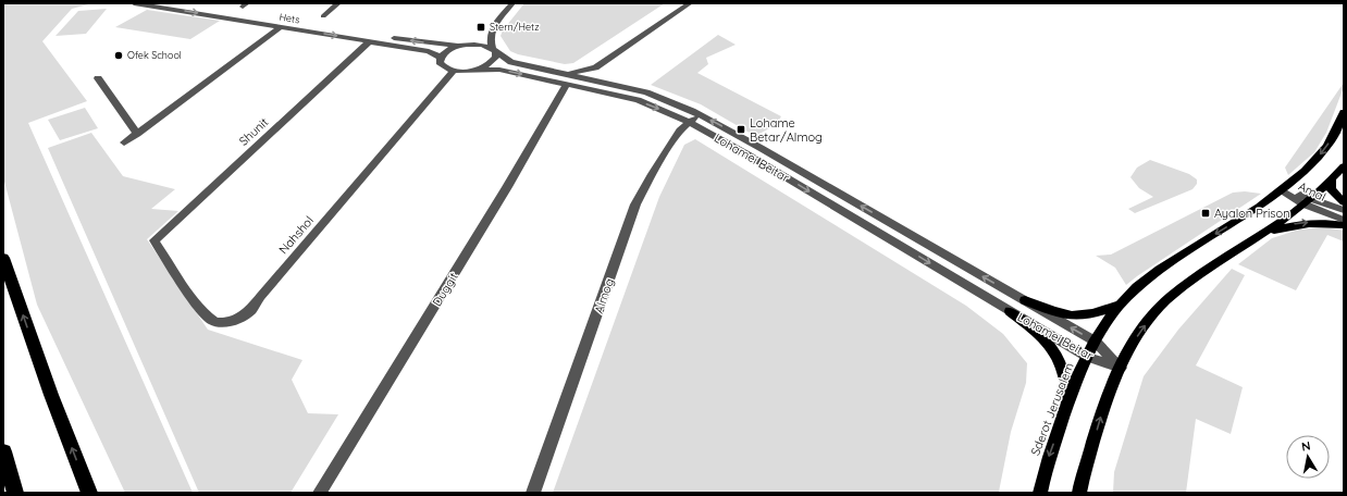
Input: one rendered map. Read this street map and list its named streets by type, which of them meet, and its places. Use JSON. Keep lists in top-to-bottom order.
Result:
{
  "streets": {
    "main road": ["Sderot Jerusalem"],
    "street": [
      "Hets",
      "Shunit",
      "Lohamei Beitar",
      "Amal",
      "Nahshol",
      "Duggit",
      "Almog"
    ]
  },
  "crossings": [
    ["Hets", "Shunit"],
    ["Hets", "Lohamei Beitar"],
    ["Shunit", "Nahshol"],
    ["Lohamei Beitar", "Nahshol"],
    ["Lohamei Beitar", "Duggit"],
    ["Lohamei Beitar", "Almog"],
    ["Lohamei Beitar", "Sderot Jerusalem"],
    ["Amal", "Sderot Jerusalem"]
  ],
  "places": {
    "transit": ["Stern/Hetz", "Lohame Betar/Almog", "Ayalon Prison"],
    "other": ["Ofek School"]
  },
  "north": "top"
}
